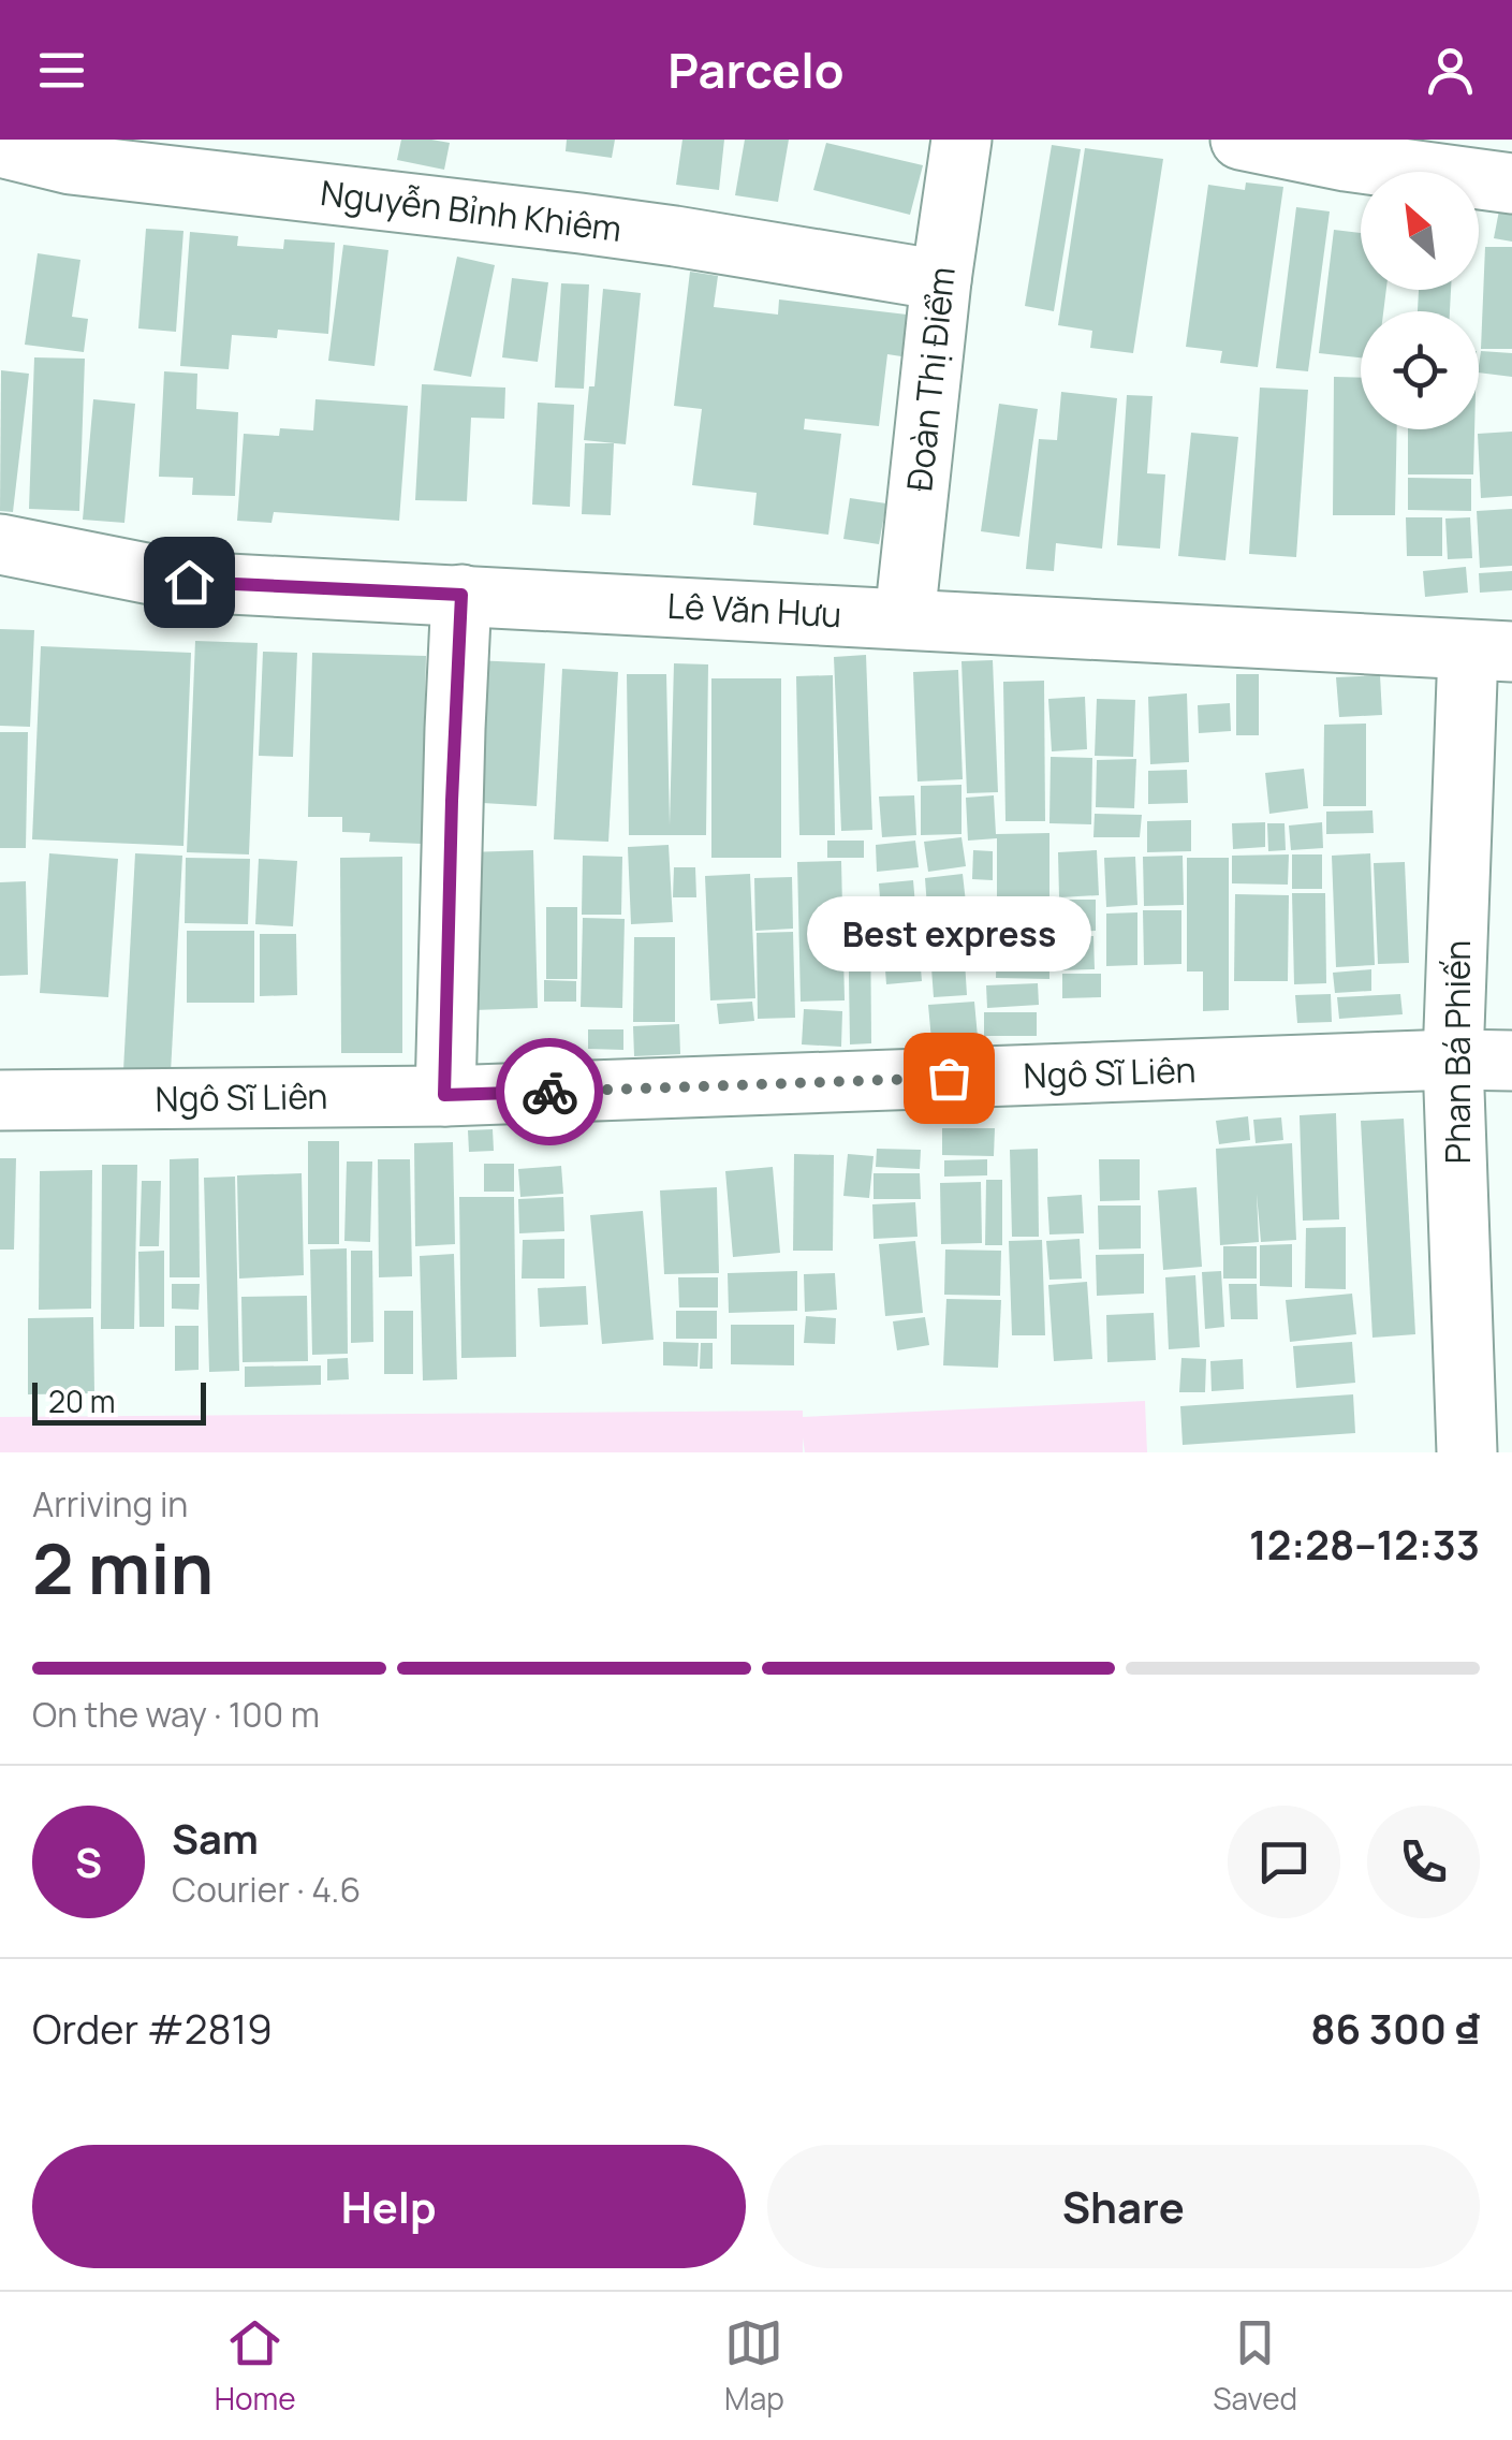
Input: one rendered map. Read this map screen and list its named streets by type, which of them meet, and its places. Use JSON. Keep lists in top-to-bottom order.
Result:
{
  "streets": {
    "street": [
      "Nguyễn Bỉnh Khiêm",
      "Đoàn Thị Điểm",
      "Lê Văn Hưu",
      "Phan Bá Phiến",
      "Ngô Sĩ Liên"
    ]
  },
  "crossings": [
    ["Nguyễn Bỉnh Khiêm", "Đoàn Thị Điểm"],
    ["Đoàn Thị Điểm", "Lê Văn Hưu"],
    ["Lê Văn Hưu", "Phan Bá Phiến"],
    ["Phan Bá Phiến", "Ngô Sĩ Liên"]
  ],
  "places": ["Best express"],
  "scale_bar": "20 m",
  "north": "top left",
  "page": {
    "header": "Parcelo",
    "bubble": "Best express",
    "scale": "20 m",
    "heading": ["2 min", "Arriving in", "12:28–12:33"],
    "panel": [
      "Sam",
      "Courier · 4.6",
      "Order #2819",
      "86 300 ₫"
    ],
    "bar": "On the way · 100 m",
    "round": "S",
    "buttons": ["Help", "Share"],
    "tabs": ["Home", "Map", "Saved"]
  }
}
